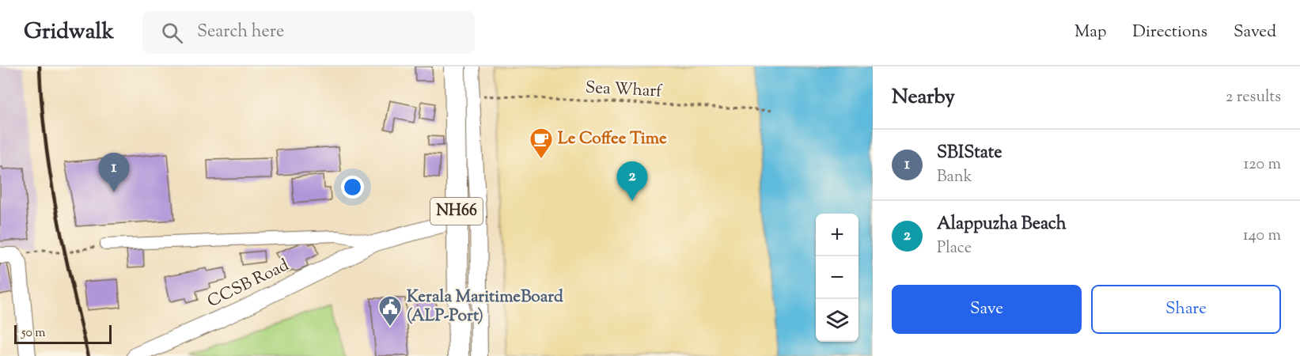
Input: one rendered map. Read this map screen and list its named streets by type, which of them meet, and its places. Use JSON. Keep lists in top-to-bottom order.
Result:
{
  "streets": {
    "highway": ["NH66"],
    "main road": ["CCSB Road"],
    "path": ["Sea Wharf"]
  },
  "places": {
    "cafe": ["Le Coffee Time"],
    "public building": ["Kerala MaritimeBoard (ALP-Port)"]
  },
  "scale_bar": "50 m",
  "page": {
    "header": "Gridwalk",
    "search": "Search here",
    "nav": ["Map", "Directions", "Saved"],
    "heading": ["Nearby", "2 results"],
    "list": [
      {
        "mark": "1",
        "name": "SBIState",
        "note": "Bank",
        "value": "120 m"
      },
      {
        "mark": "2",
        "name": "Alappuzha Beach",
        "note": "Place",
        "value": "140 m"
      }
    ],
    "pins": ["1", "2"],
    "map_buttons": ["+", "−"],
    "buttons": ["Save", "Share"],
    "scale": "50 m"
  }
}
